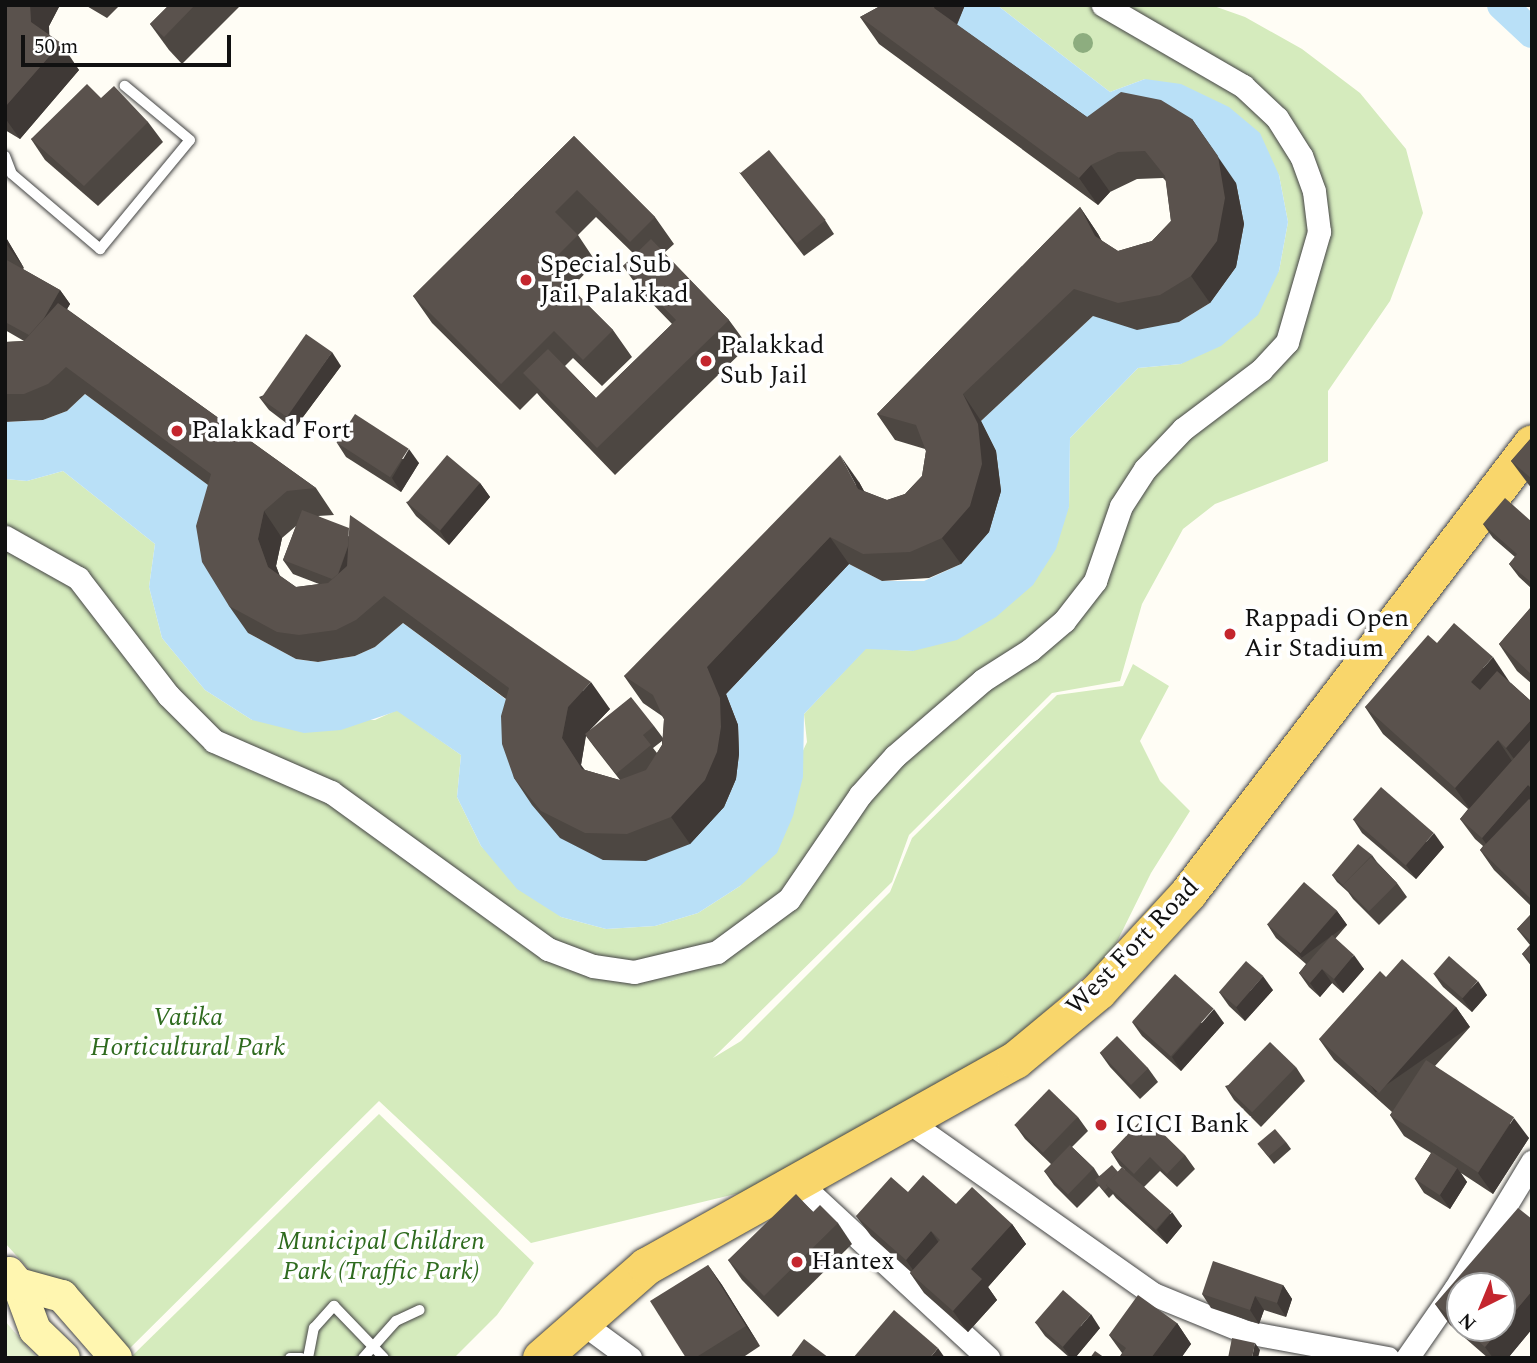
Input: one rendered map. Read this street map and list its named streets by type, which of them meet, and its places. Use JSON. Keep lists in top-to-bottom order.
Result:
{
  "streets": {
    "main road": ["West Fort Road"]
  },
  "parks": ["Vatika Horticultural Park", "Municipal Children Park (Traffic Park)"],
  "places": [
    "Special Sub Jail Palakkad",
    "Palakkad Sub Jail",
    "Palakkad Fort",
    "Rappadi Open Air Stadium",
    "ICICI Bank",
    "Hantex"
  ],
  "scale_bar": "50 m",
  "north": "bottom left"
}
